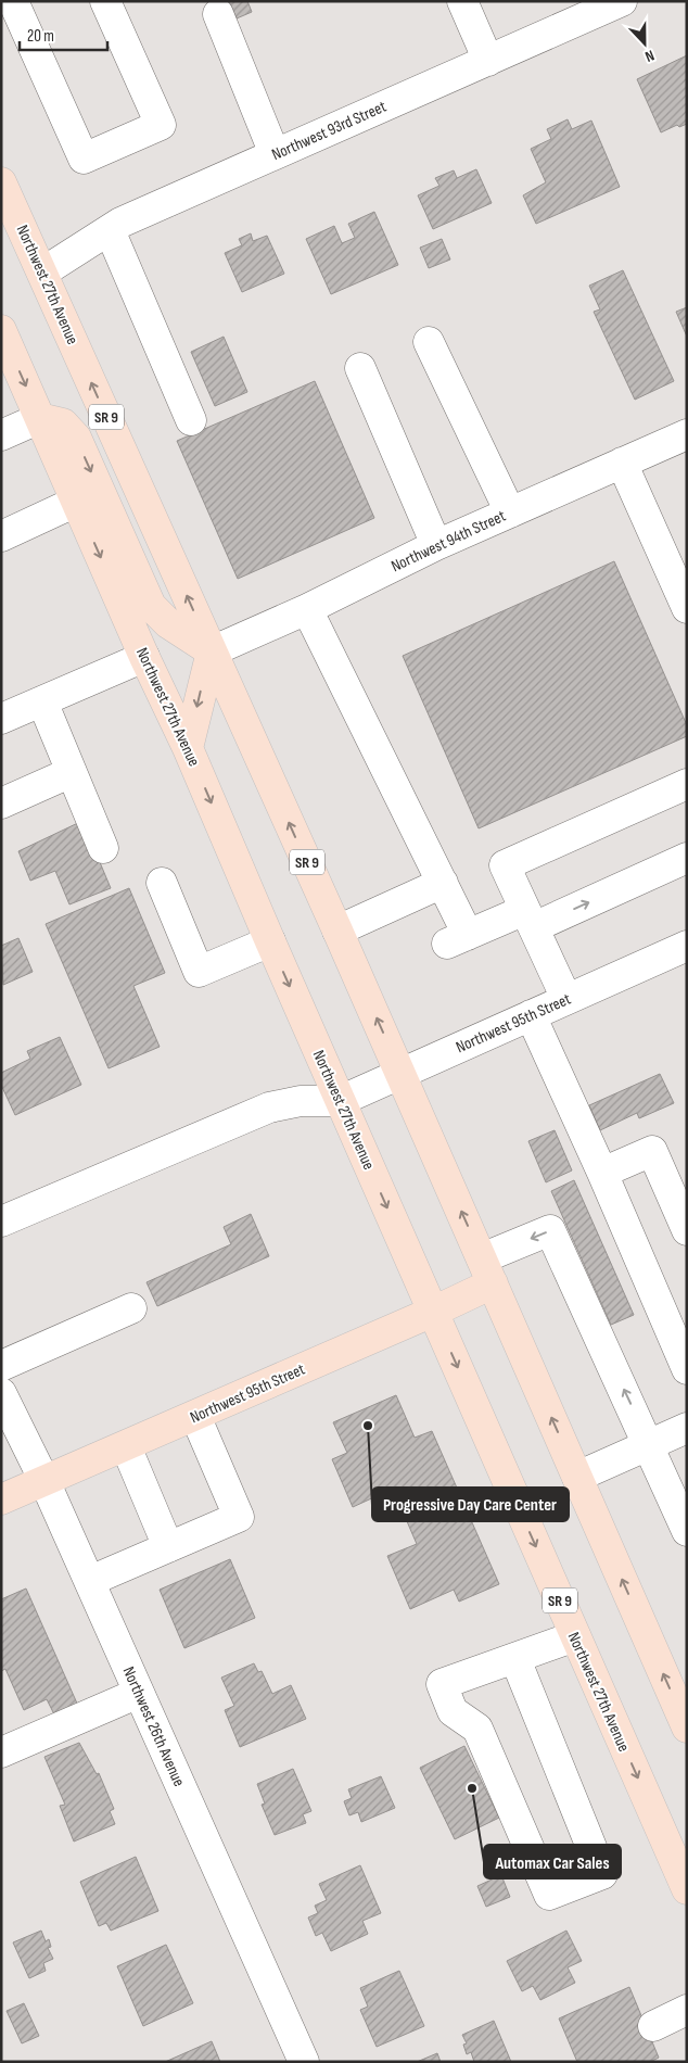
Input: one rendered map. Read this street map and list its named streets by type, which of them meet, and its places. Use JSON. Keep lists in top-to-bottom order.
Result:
{
  "streets": {
    "main road": ["Northwest 27th Avenue", "SR 9", "Northwest 95th Street"],
    "street": ["Northwest 93rd Street", "Northwest 94th Street", "Northwest 26th Avenue"]
  },
  "crossings": [
    ["Northwest 93rd Street", "Northwest 27th Avenue"],
    ["Northwest 27th Avenue", "Northwest 94th Street"],
    ["Northwest 27th Avenue", "Northwest 95th Street"],
    ["Northwest 95th Street", "Northwest 26th Avenue"]
  ],
  "places": ["Progressive Day Care Center", "Automax Car Sales"],
  "scale_bar": "20 m",
  "north": "bottom"
}
